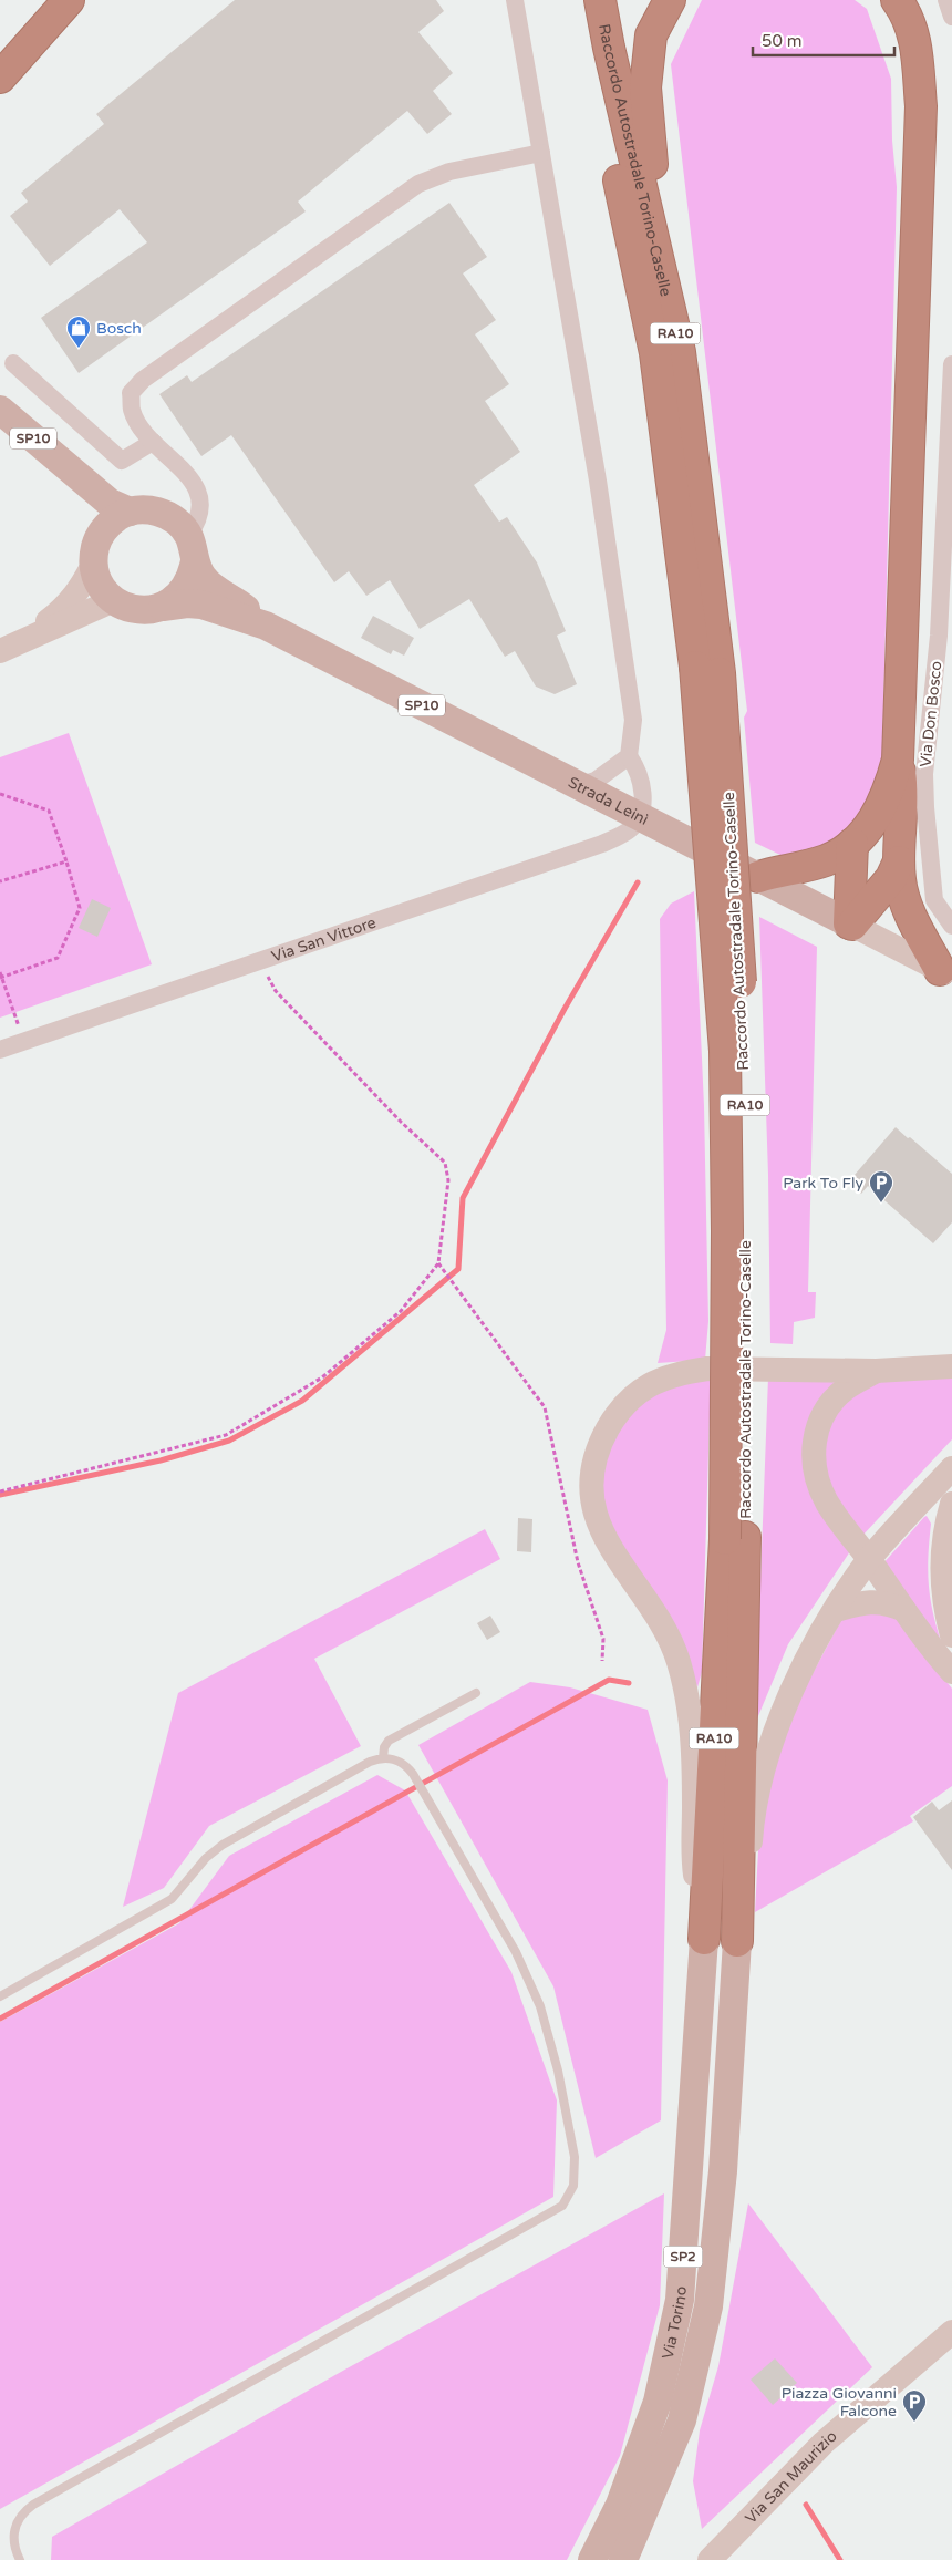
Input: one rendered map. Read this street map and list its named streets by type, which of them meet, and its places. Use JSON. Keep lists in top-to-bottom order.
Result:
{
  "streets": {
    "highway": ["Raccordo Autostradale Torino-Caselle", "RA10"],
    "main road": [
      "SP10",
      "Strada Leinì",
      "SP2",
      "Via Torino",
      "Via San Maurizio"
    ],
    "street": ["Via Don Bosco", "Via San Vittore"]
  },
  "crossings": [
    ["Raccordo Autostradale Torino-Caselle", "SP2"],
    ["Raccordo Autostradale Torino-Caselle", "Via Torino"],
    ["SP10", "Strada Leinì"],
    ["Strada Leinì", "Via San Vittore"],
    ["SP2", "Via Torino"]
  ],
  "places": {
    "shop": ["Bosch"],
    "parking": ["Park To Fly", "Piazza Giovanni Falcone"]
  },
  "scale_bar": "50 m"
}
